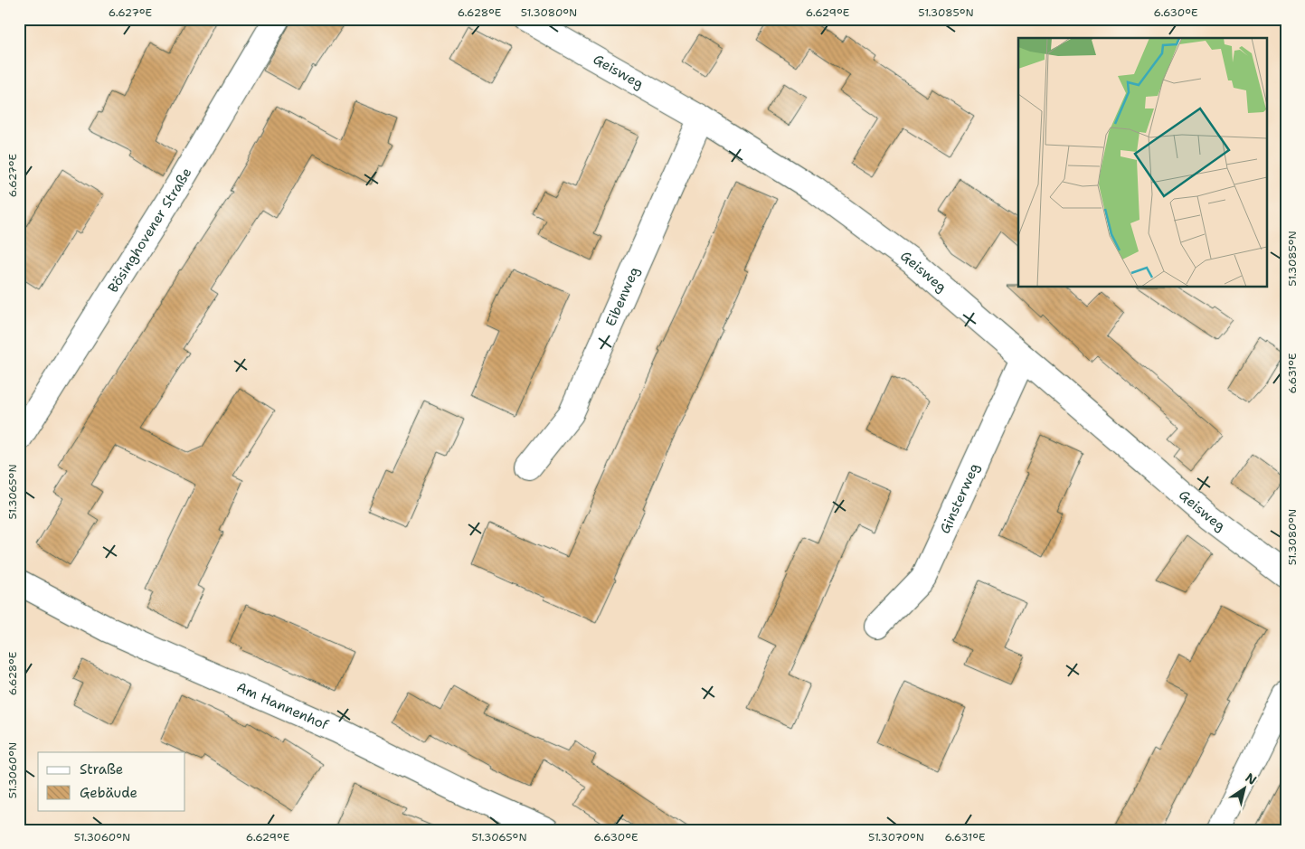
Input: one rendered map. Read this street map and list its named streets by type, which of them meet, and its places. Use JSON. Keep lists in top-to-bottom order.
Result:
{
  "streets": {
    "street": [
      "Geisweg",
      "Bösinghovener Straße",
      "Eibenweg",
      "Ginsterweg",
      "Am Hannenhof"
    ]
  },
  "crossings": [
    ["Geisweg", "Eibenweg"],
    ["Geisweg", "Ginsterweg"]
  ],
  "legend": ["Straße", "Gebäude"],
  "north": "top right",
  "coordinates": [
    "6.627°E",
    "6.628°E",
    "51.3080°N",
    "6.629°E",
    "51.3085°N",
    "6.630°E",
    "6.631°E",
    "51.3065°N",
    "51.3060°N",
    "51.3070°N"
  ]
}
